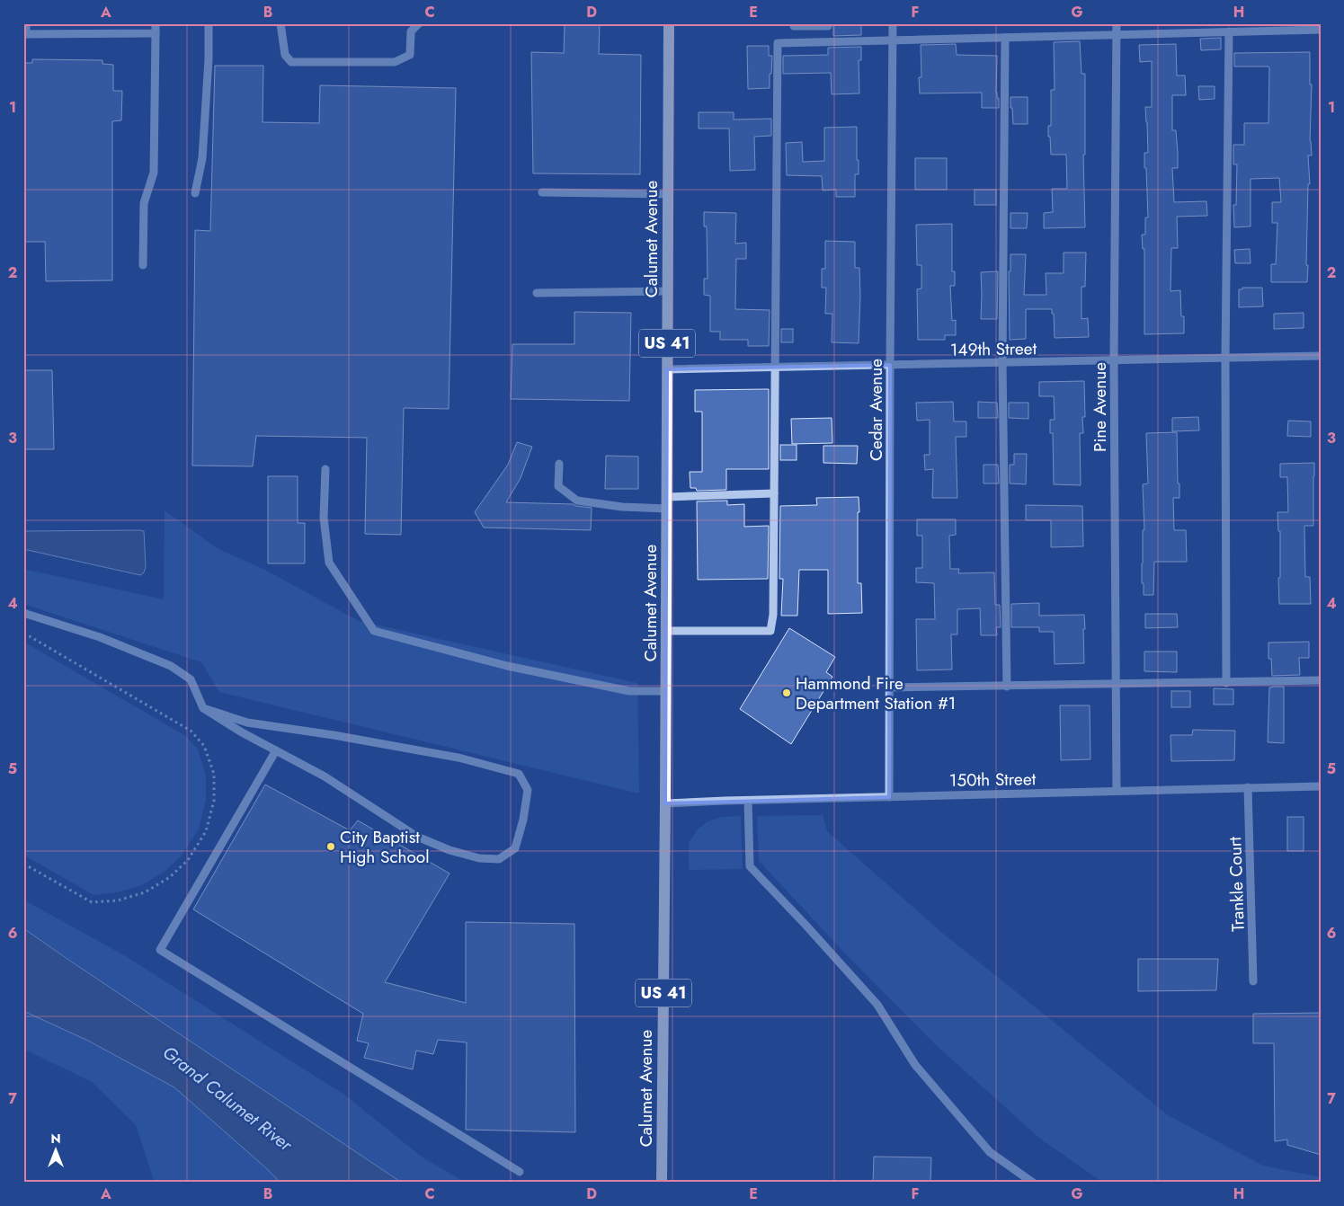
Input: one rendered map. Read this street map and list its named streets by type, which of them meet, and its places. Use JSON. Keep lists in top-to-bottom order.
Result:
{
  "streets": {
    "main road": ["Calumet Avenue", "US 41"],
    "street": [
      "149th Street",
      "Pine Avenue",
      "Cedar Avenue",
      "150th Street",
      "Trankle Court"
    ]
  },
  "crossings": [
    ["Calumet Avenue", "149th Street"],
    ["Calumet Avenue", "150th Street"],
    ["149th Street", "Pine Avenue"],
    ["149th Street", "Cedar Avenue"],
    ["Pine Avenue", "150th Street"],
    ["Cedar Avenue", "150th Street"],
    ["150th Street", "Trankle Court"]
  ],
  "water": ["Grand Calumet River"],
  "places": ["Hammond Fire Department Station #1", "City Baptist High School"],
  "north": "top",
  "grid": {
    "columns": [
      "A",
      "B",
      "C",
      "D",
      "E",
      "F",
      "G",
      "H"
    ],
    "rows": [
      "1",
      "2",
      "3",
      "4",
      "5",
      "6",
      "7"
    ]
  }
}
